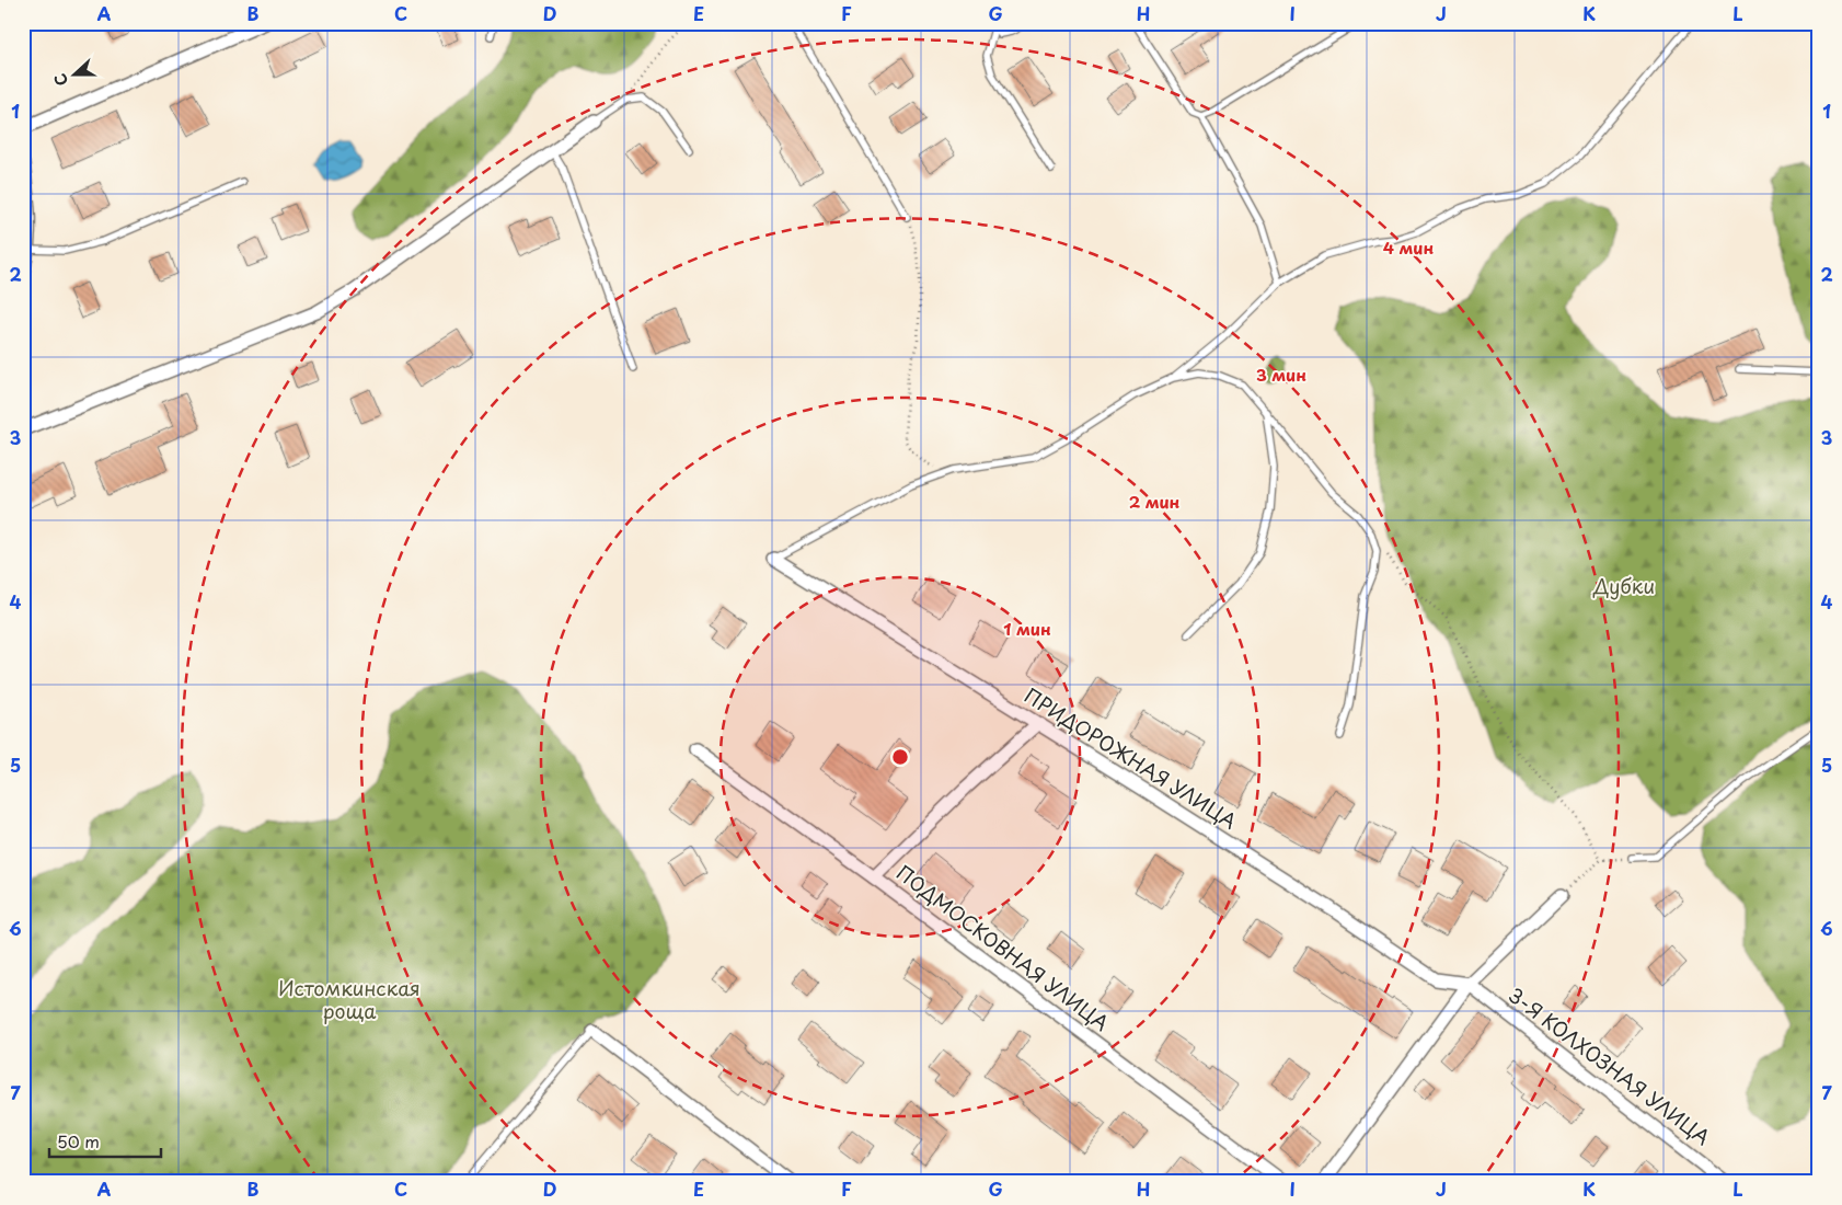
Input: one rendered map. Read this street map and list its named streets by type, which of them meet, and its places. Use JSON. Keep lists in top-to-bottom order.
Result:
{
  "streets": {
    "street": ["ПРИДОРОЖНАЯ УЛИЦА", "ПОДМОСКОВНАЯ УЛИЦА", "3-Я КОЛХОЗНАЯ УЛИЦА"]
  },
  "crossings": [
    ["ПРИДОРОЖНАЯ УЛИЦА", "3-Я КОЛХОЗНАЯ УЛИЦА"]
  ],
  "parks": ["Дубки", "Истомкинская роща"],
  "scale_bar": "50 m",
  "north": "left",
  "grid": {
    "columns": [
      "A",
      "B",
      "C",
      "D",
      "E",
      "F",
      "G",
      "H",
      "I",
      "J",
      "K",
      "L"
    ],
    "rows": [
      "1",
      "2",
      "3",
      "4",
      "5",
      "6",
      "7"
    ]
  },
  "rings": [
    "4 мин",
    "3 мин",
    "2 мин",
    "1 мин"
  ]
}
